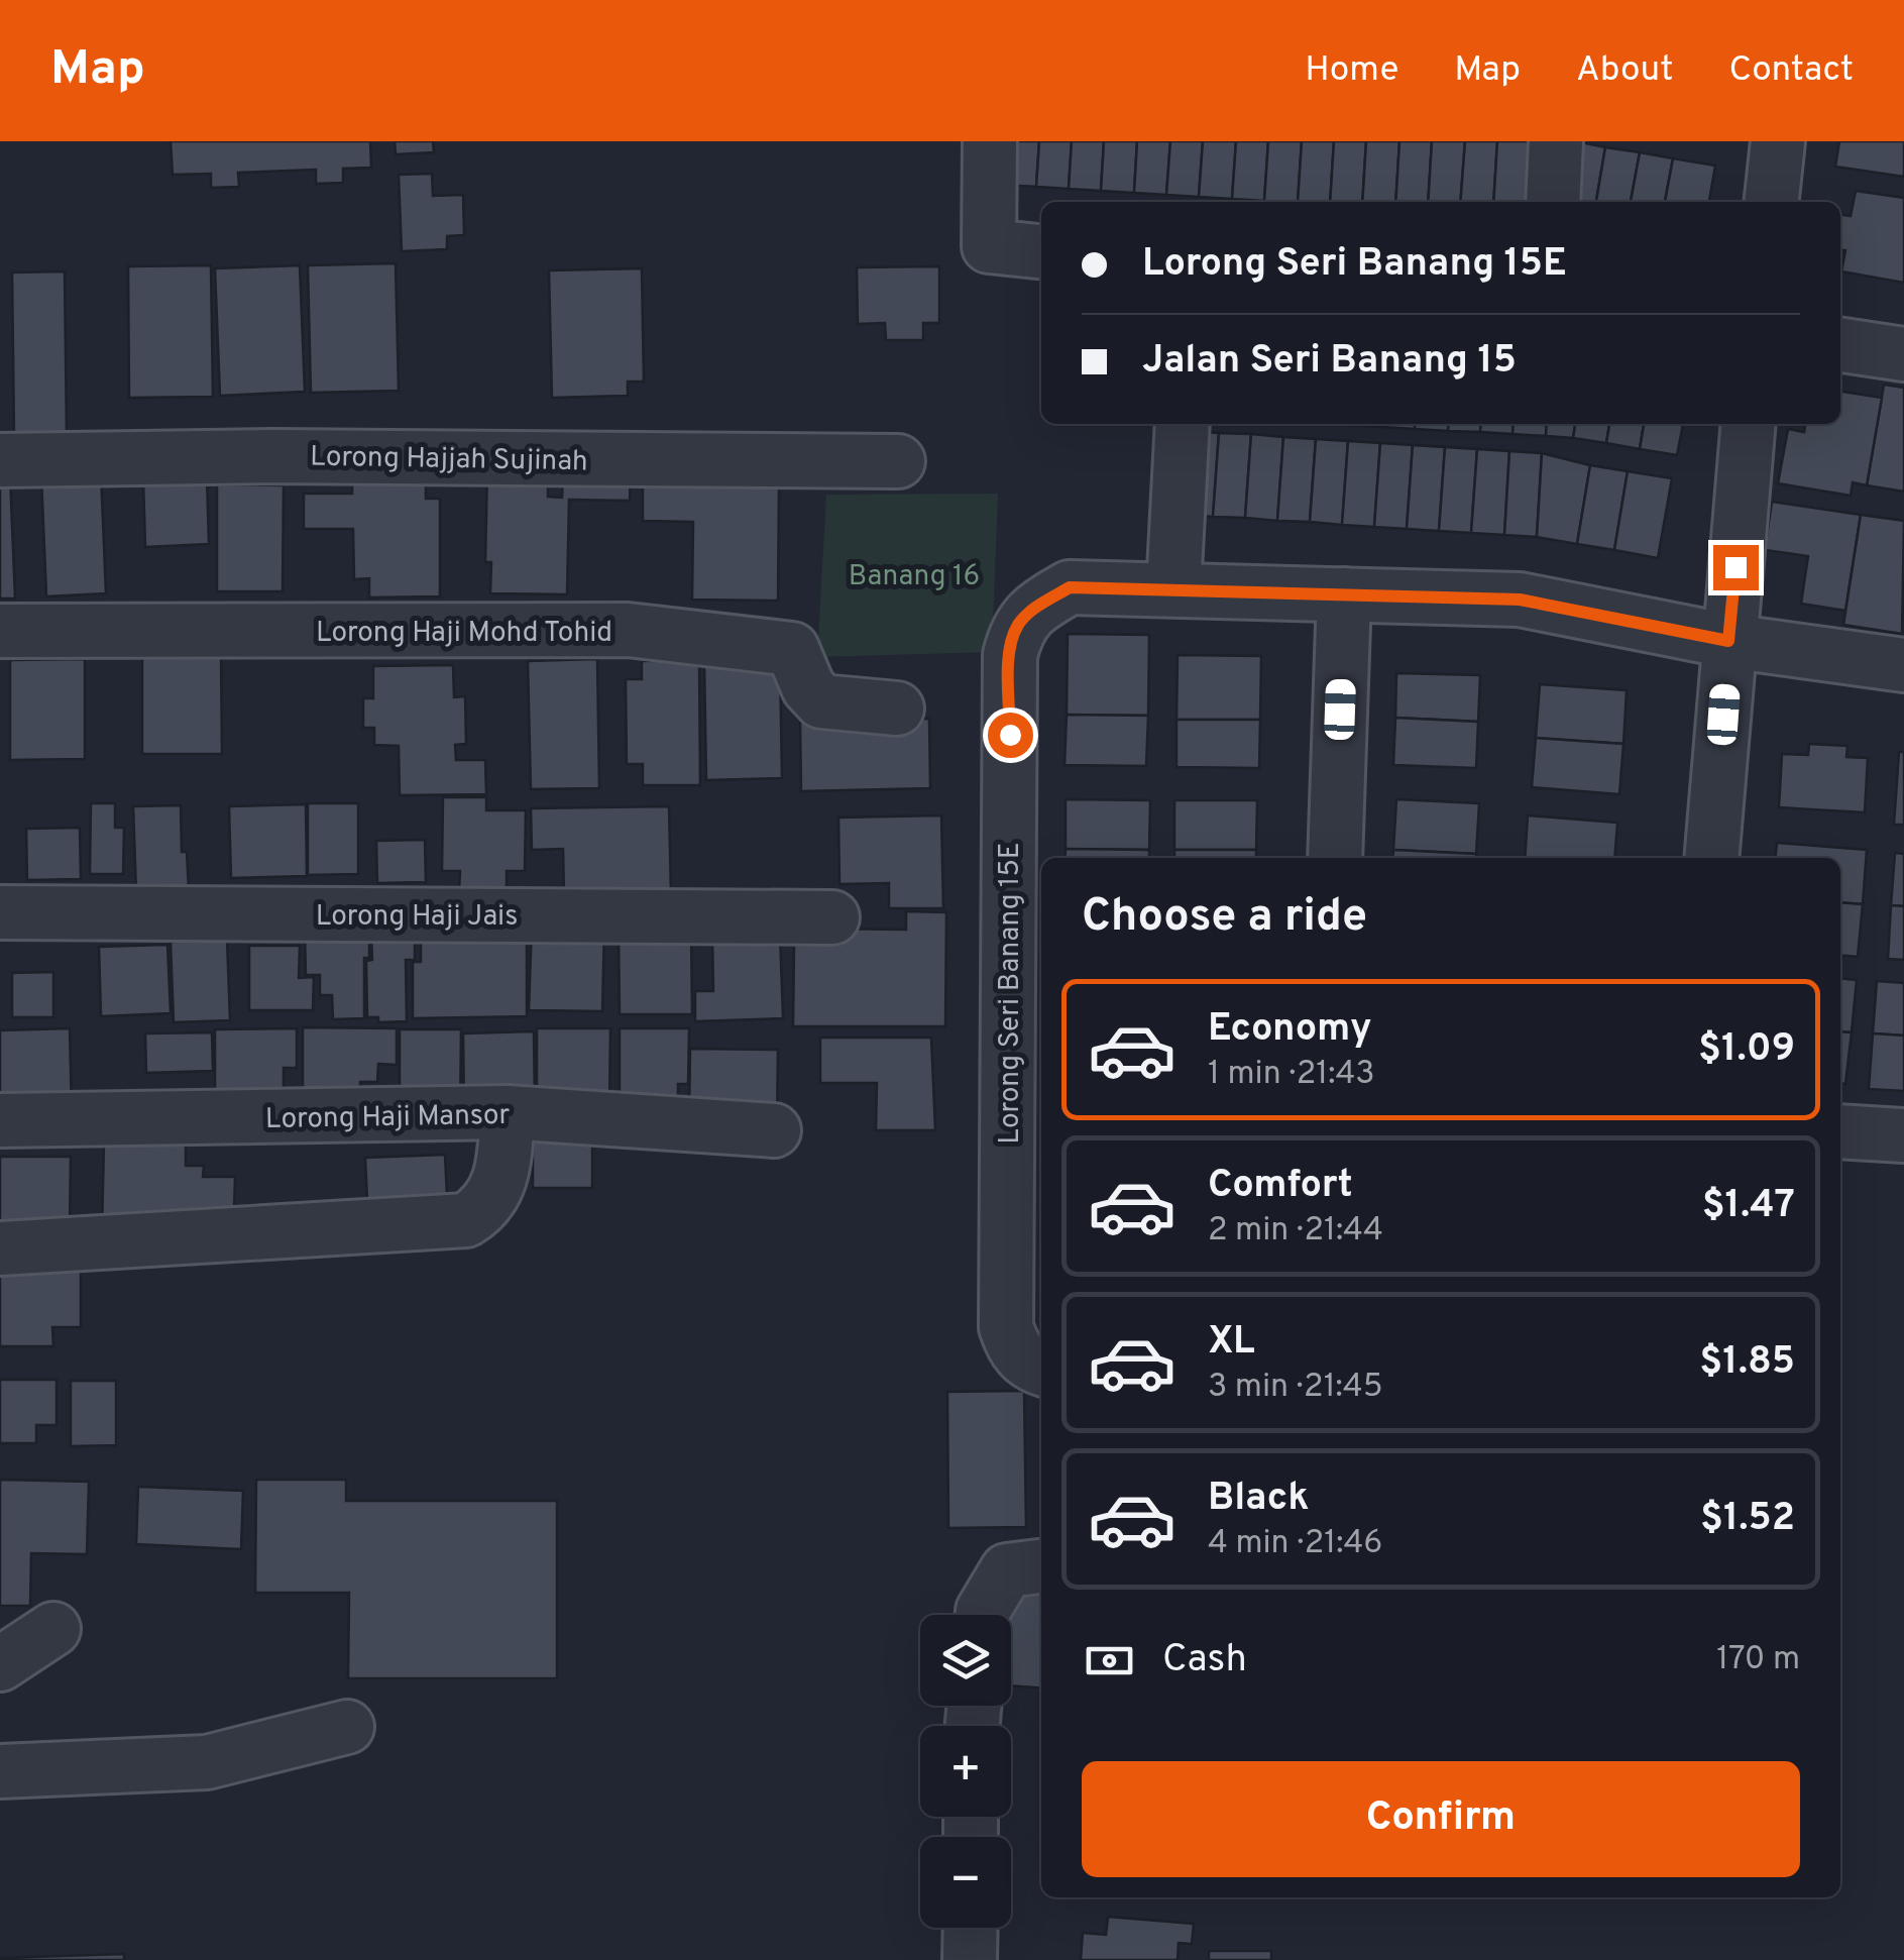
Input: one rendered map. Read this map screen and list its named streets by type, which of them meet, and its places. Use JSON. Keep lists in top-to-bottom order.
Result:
{
  "streets": {
    "street": [
      "Lorong Hajjah Sujinah",
      "Lorong Haji Mohd Tohid",
      "Lorong Haji Jais",
      "Lorong Seri Banang 15E",
      "Lorong Haji Mansor"
    ]
  },
  "parks": ["Banang 16"],
  "page": {
    "header": "Map",
    "nav": [
      "Home",
      "Map",
      "About",
      "Contact"
    ],
    "banner": ["Lorong Seri Banang 15E", "Jalan Seri Banang 15"],
    "heading": "Choose a ride",
    "list": [
      {
        "name": "Economy",
        "note": "1 min · 21:43",
        "value": "$1.09"
      },
      {
        "name": "Comfort",
        "note": "2 min · 21:44",
        "value": "$1.47"
      },
      {
        "name": "XL",
        "note": "3 min · 21:45",
        "value": "$1.85"
      },
      {
        "name": "Black",
        "note": "4 min · 21:46",
        "value": "$1.52"
      }
    ],
    "pay": ["Cash", "170 m"],
    "map_buttons": ["+", "−"],
    "buttons": "Confirm"
  }
}
